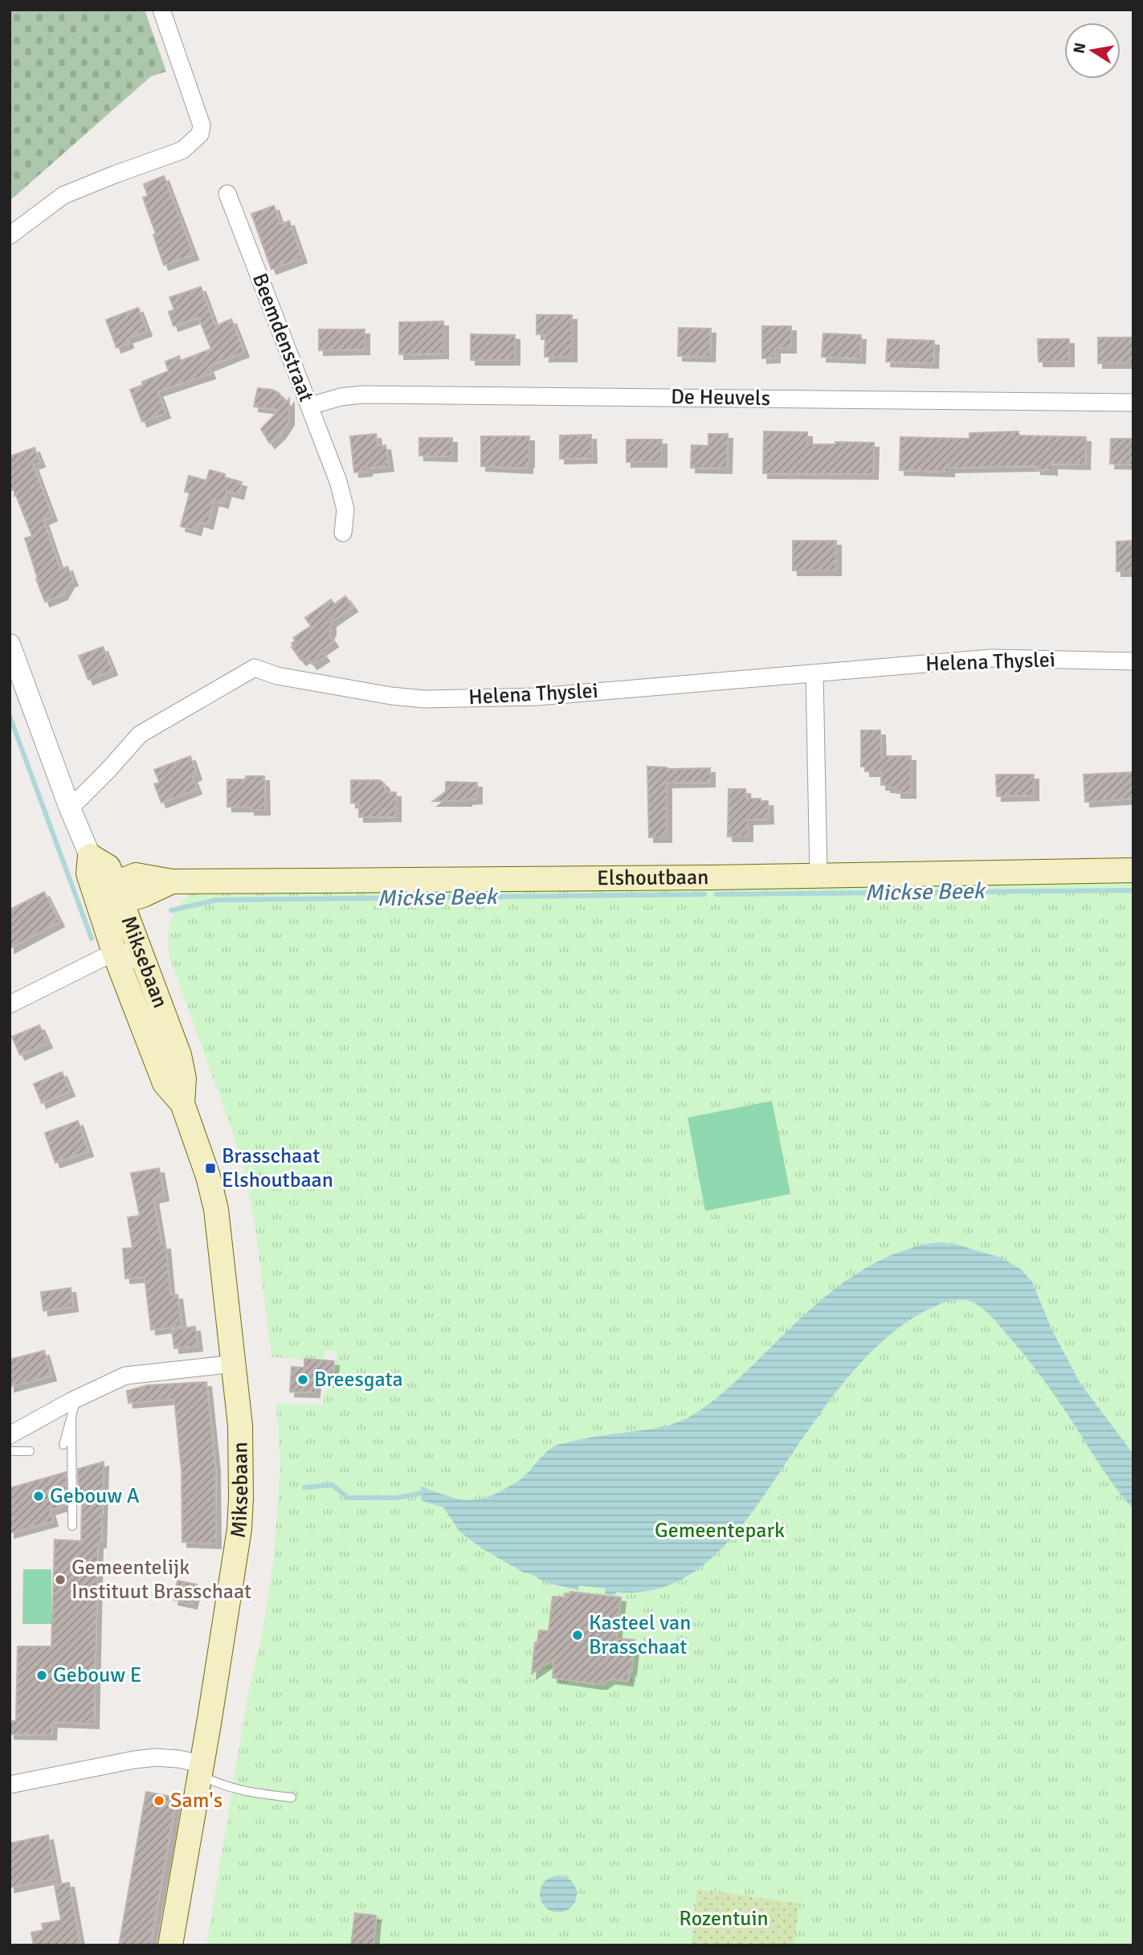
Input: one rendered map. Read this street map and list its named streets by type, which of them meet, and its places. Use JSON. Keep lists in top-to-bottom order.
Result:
{
  "streets": {
    "main road": ["Elshoutbaan", "Miksebaan"],
    "street": ["Beemdenstraat", "De Heuvels", "Helena Thyslei"]
  },
  "crossings": [
    ["Beemdenstraat", "De Heuvels"],
    ["Helena Thyslei", "Miksebaan"],
    ["Elshoutbaan", "Miksebaan"]
  ],
  "water": ["Mickse Beek"],
  "parks": ["Gemeentepark", "Rozentuin"],
  "places": {
    "transit": ["Brasschaat Elshoutbaan"],
    "other": [
      "Breesgata",
      "Gebouw A",
      "Gemeentelijk Instituut Brasschaat",
      "Kasteel van Brasschaat",
      "Gebouw E",
      "Sam's"
    ]
  },
  "north": "left"
}
